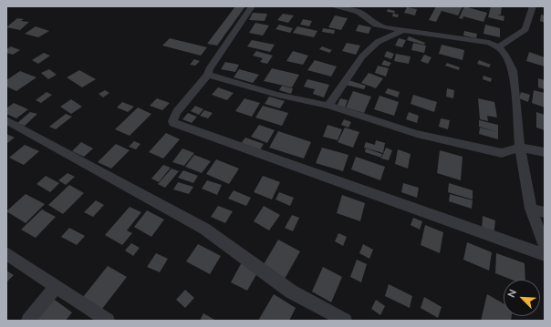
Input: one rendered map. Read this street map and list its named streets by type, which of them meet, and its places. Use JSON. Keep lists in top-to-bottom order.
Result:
{
  "north": "top left"
}
